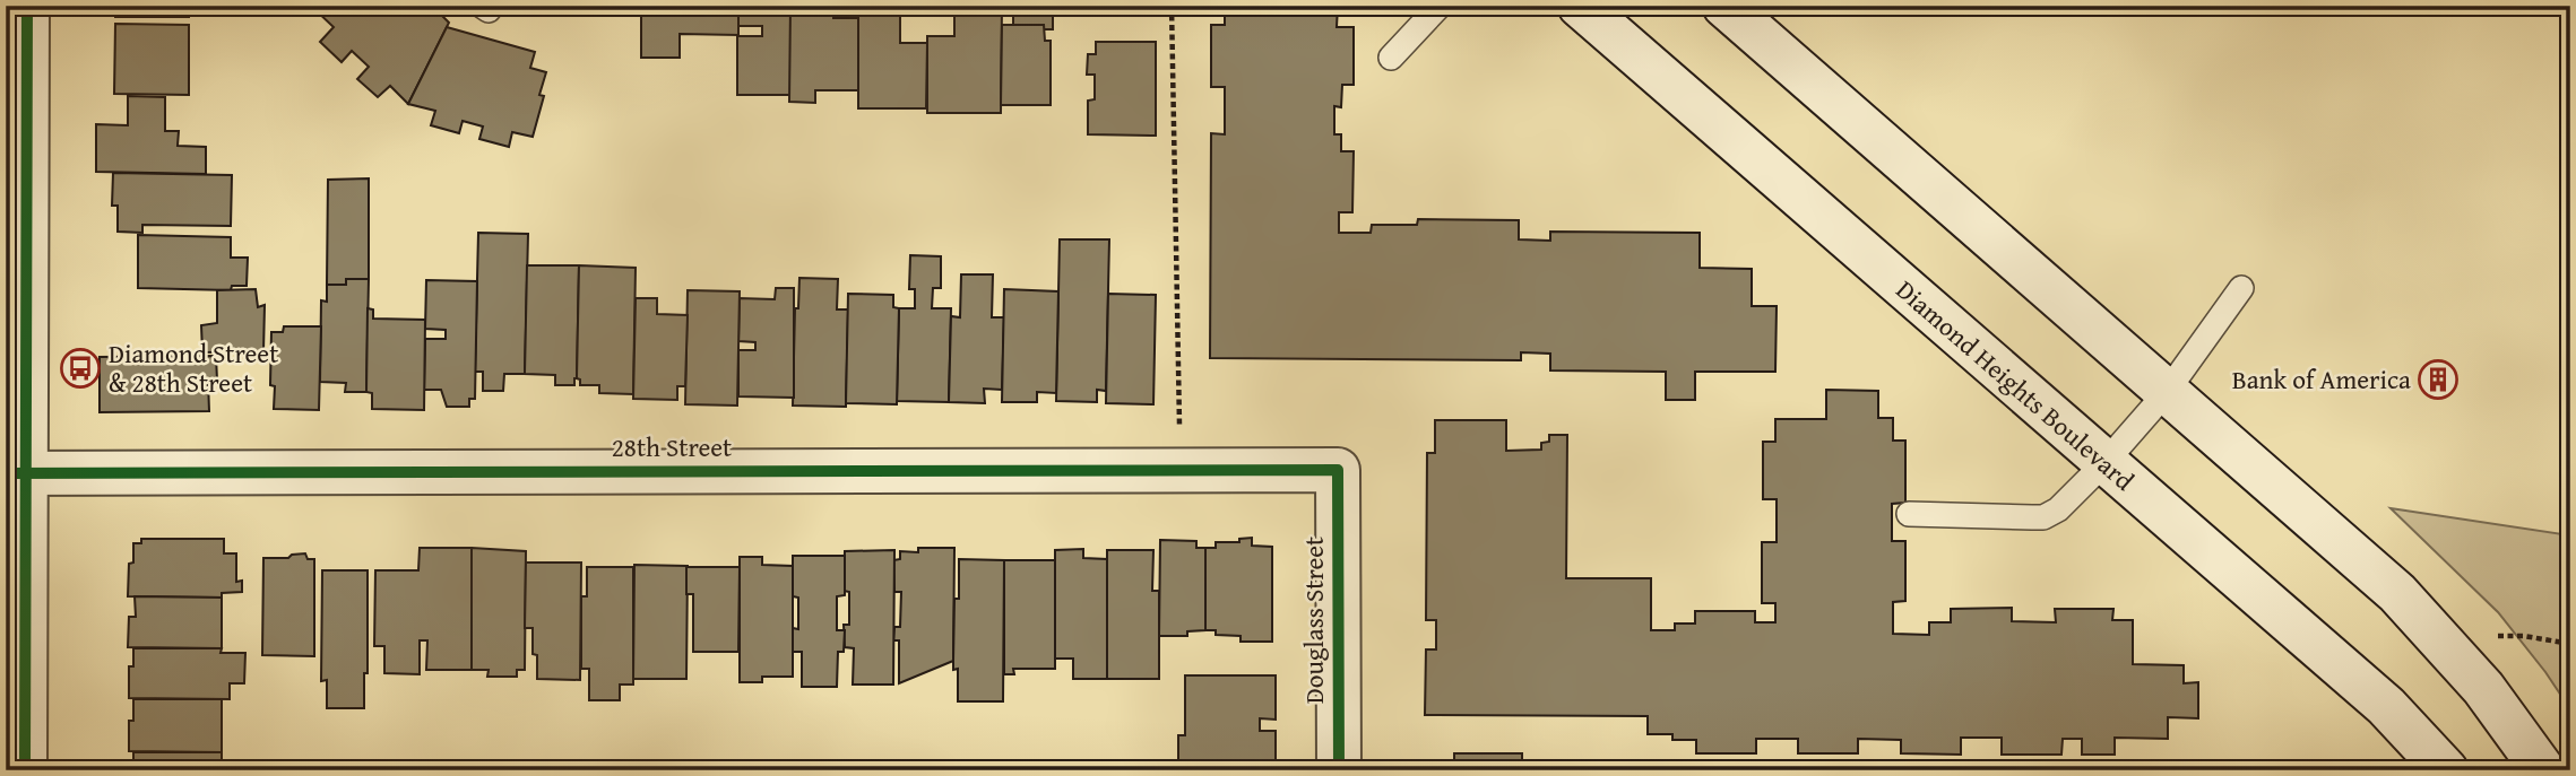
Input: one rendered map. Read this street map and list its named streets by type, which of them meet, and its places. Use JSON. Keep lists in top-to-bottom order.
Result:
{
  "streets": {
    "street": ["Diamond Heights Boulevard", "28th Street", "Douglass Street"]
  },
  "crossings": [
    ["28th Street", "Douglass Street"]
  ],
  "places": {
    "bus stop": ["Diamond Street & 28th Street"],
    "building": ["Bank of America"]
  }
}
